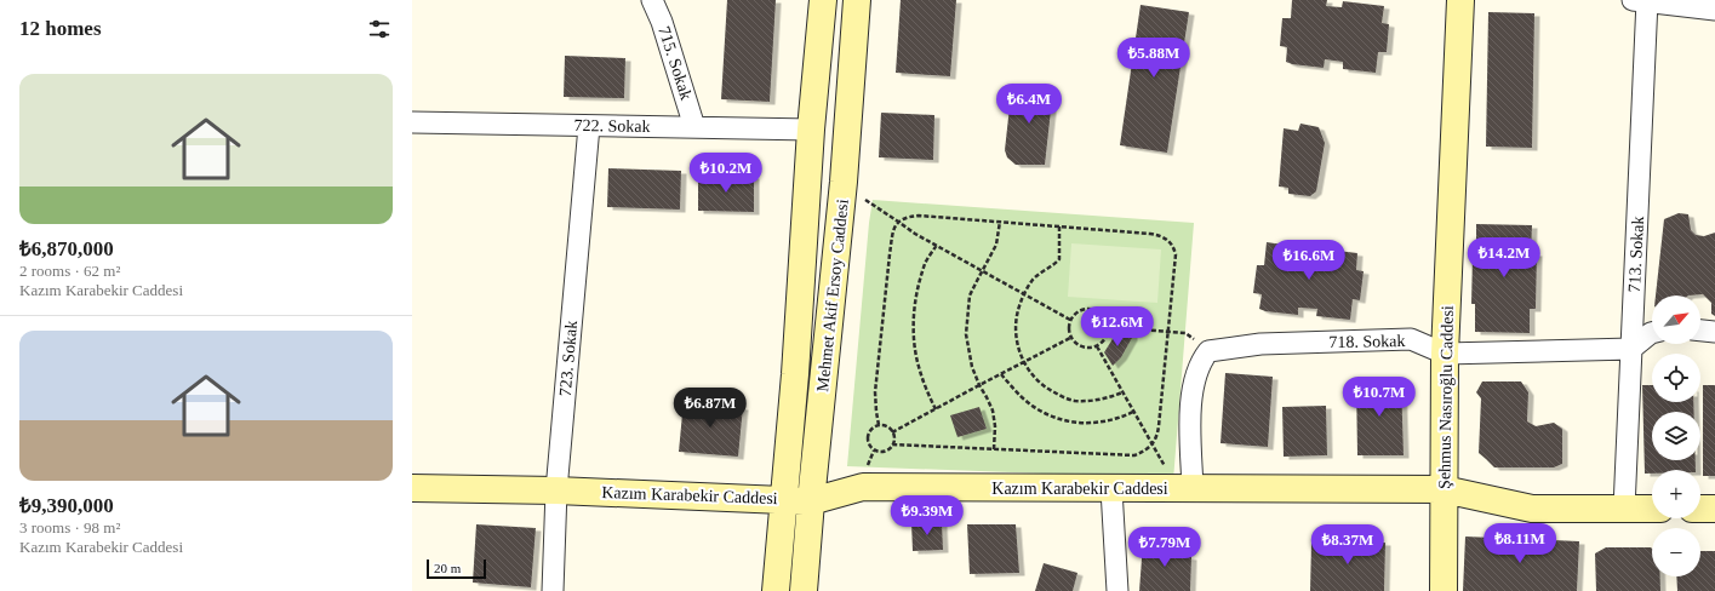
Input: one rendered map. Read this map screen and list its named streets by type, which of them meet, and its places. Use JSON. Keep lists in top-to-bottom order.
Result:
{
  "streets": {
    "street": [
      "715. Sokak",
      "722. Sokak",
      "713. Sokak",
      "Mehmet Akif Ersoy Caddesi",
      "718. Sokak",
      "723. Sokak",
      "Şehmus Nasıroğlu Caddesi",
      "Kazım Karabekir Caddesi"
    ]
  },
  "crossings": [
    ["715. Sokak", "722. Sokak"],
    ["722. Sokak", "Mehmet Akif Ersoy Caddesi"],
    ["722. Sokak", "723. Sokak"],
    ["713. Sokak", "718. Sokak"],
    ["713. Sokak", "Kazım Karabekir Caddesi"],
    ["Mehmet Akif Ersoy Caddesi", "Kazım Karabekir Caddesi"],
    ["718. Sokak", "Şehmus Nasıroğlu Caddesi"],
    ["723. Sokak", "Kazım Karabekir Caddesi"],
    ["Şehmus Nasıroğlu Caddesi", "Kazım Karabekir Caddesi"]
  ],
  "scale_bar": "20 m",
  "north": "top right",
  "page": {
    "heading": "12 homes",
    "price": [
      "₺5.88M",
      "₺6.4M",
      "₺10.2M",
      "₺14.2M",
      "₺16.6M",
      "₺12.6M",
      "₺10.7M",
      "₺6.87M",
      "₺9.39M",
      "₺8.11M",
      "₺8.37M",
      "₺7.79M"
    ],
    "list": [
      {
        "name": "₺6,870,000",
        "note": "2 rooms · 62 m² · Kazım Karabekir Caddesi"
      },
      {
        "name": "₺9,390,000",
        "note": "3 rooms · 98 m² · Kazım Karabekir Caddesi"
      }
    ],
    "map_buttons": ["+", "−"],
    "scale": "20 m"
  }
}
